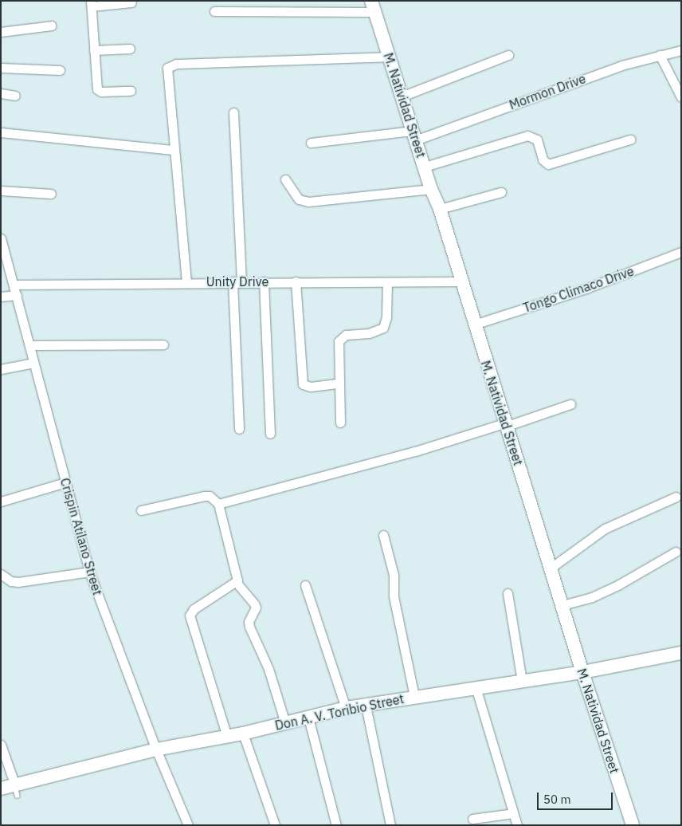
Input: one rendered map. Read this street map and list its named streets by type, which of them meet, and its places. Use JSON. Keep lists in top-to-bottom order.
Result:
{
  "streets": {
    "street": [
      "Mormon Drive",
      "M. Natividad Street",
      "Unity Drive",
      "Tongo Climaco Drive",
      "Crispin Atilano Street",
      "Don A. V. Toribio Street"
    ]
  },
  "crossings": [
    ["Mormon Drive", "M. Natividad Street"],
    ["M. Natividad Street", "Unity Drive"],
    ["M. Natividad Street", "Tongo Climaco Drive"],
    ["M. Natividad Street", "Don A. V. Toribio Street"],
    ["Unity Drive", "Crispin Atilano Street"],
    ["Crispin Atilano Street", "Don A. V. Toribio Street"]
  ],
  "scale_bar": "50 m"
}
